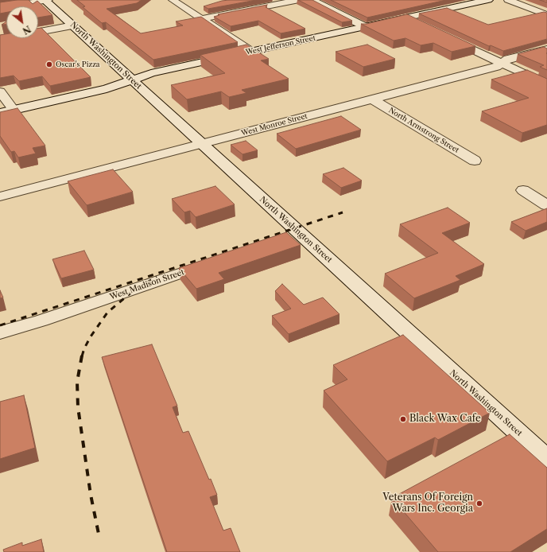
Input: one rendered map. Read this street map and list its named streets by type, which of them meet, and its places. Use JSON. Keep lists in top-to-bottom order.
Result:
{
  "streets": {
    "main road": ["West Jefferson Street", "North Washington Street"],
    "street": ["West Monroe Street", "North Armstrong Street", "West Madison Street"]
  },
  "crossings": [
    ["West Jefferson Street", "North Washington Street"],
    ["North Washington Street", "West Monroe Street"],
    ["West Monroe Street", "North Armstrong Street"]
  ],
  "places": ["Oscar's Pizza", "Black Wax Cafe", "Veterans Of Foreign Wars Inc. Georgia"],
  "north": "bottom right"
}
